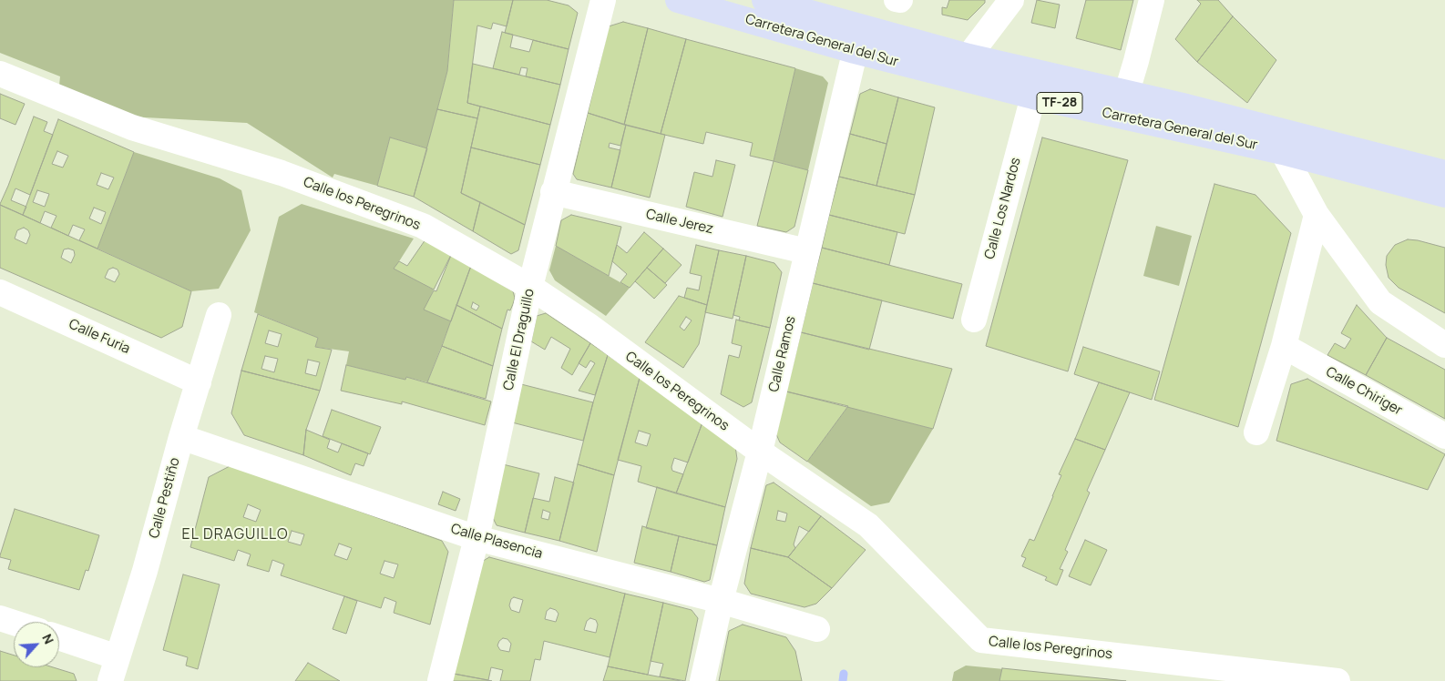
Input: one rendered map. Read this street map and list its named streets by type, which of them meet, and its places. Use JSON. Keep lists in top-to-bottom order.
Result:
{
  "streets": {
    "main road": ["Carretera General del Sur", "TF-28"],
    "street": [
      "Calle los Peregrinos",
      "Calle Los Nardos",
      "Calle Jerez",
      "Calle Furia",
      "Calle El Draguillo",
      "Calle Ramos",
      "Calle Chiriger",
      "Calle Pestiño",
      "Calle Plasencia"
    ]
  },
  "crossings": [
    ["Carretera General del Sur", "Calle Los Nardos"],
    ["Carretera General del Sur", "Calle Ramos"],
    ["Calle los Peregrinos", "Calle El Draguillo"],
    ["Calle los Peregrinos", "Calle Ramos"],
    ["Calle Jerez", "Calle El Draguillo"],
    ["Calle Jerez", "Calle Ramos"],
    ["Calle Furia", "Calle Pestiño"],
    ["Calle El Draguillo", "Calle Plasencia"],
    ["Calle Ramos", "Calle Plasencia"],
    ["Calle Pestiño", "Calle Plasencia"]
  ],
  "districts": ["EL DRAGUILLO"],
  "north": "top right"
}
